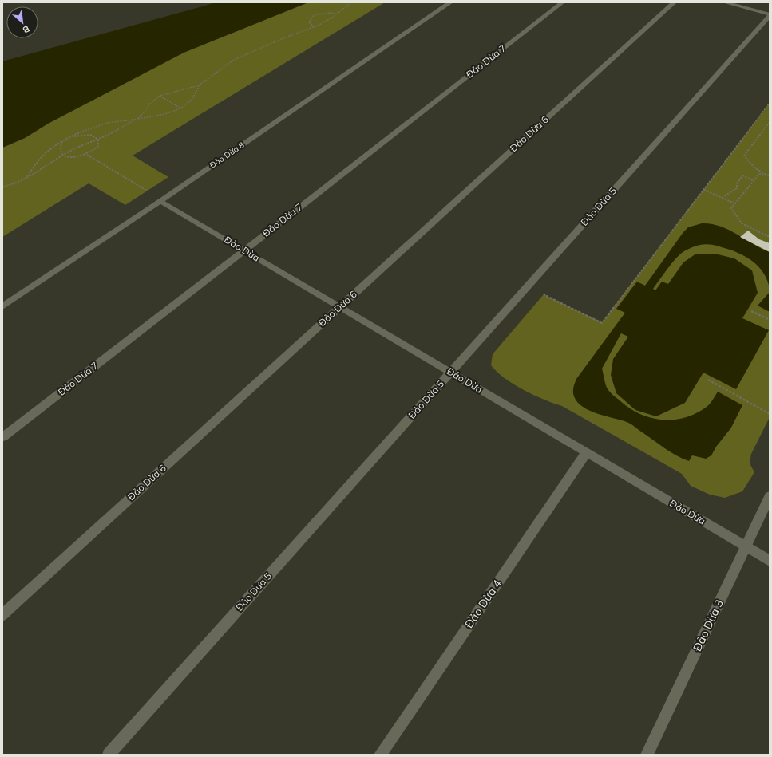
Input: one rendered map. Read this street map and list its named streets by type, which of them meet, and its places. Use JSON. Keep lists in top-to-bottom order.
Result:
{
  "streets": {
    "street": [
      "Đảo Dừa 7",
      "Đảo Dừa 6",
      "Đảo Dừa 8",
      "Đảo Dừa 5",
      "Đảo Dừa",
      "Đảo Dừa 4",
      "Đảo Dừa 3"
    ]
  },
  "crossings": [
    ["Đảo Dừa 7", "Đảo Dừa"],
    ["Đảo Dừa 6", "Đảo Dừa"],
    ["Đảo Dừa 8", "Đảo Dừa"],
    ["Đảo Dừa 5", "Đảo Dừa"],
    ["Đảo Dừa", "Đảo Dừa 4"],
    ["Đảo Dừa", "Đảo Dừa 3"]
  ],
  "north": "bottom right"
}
